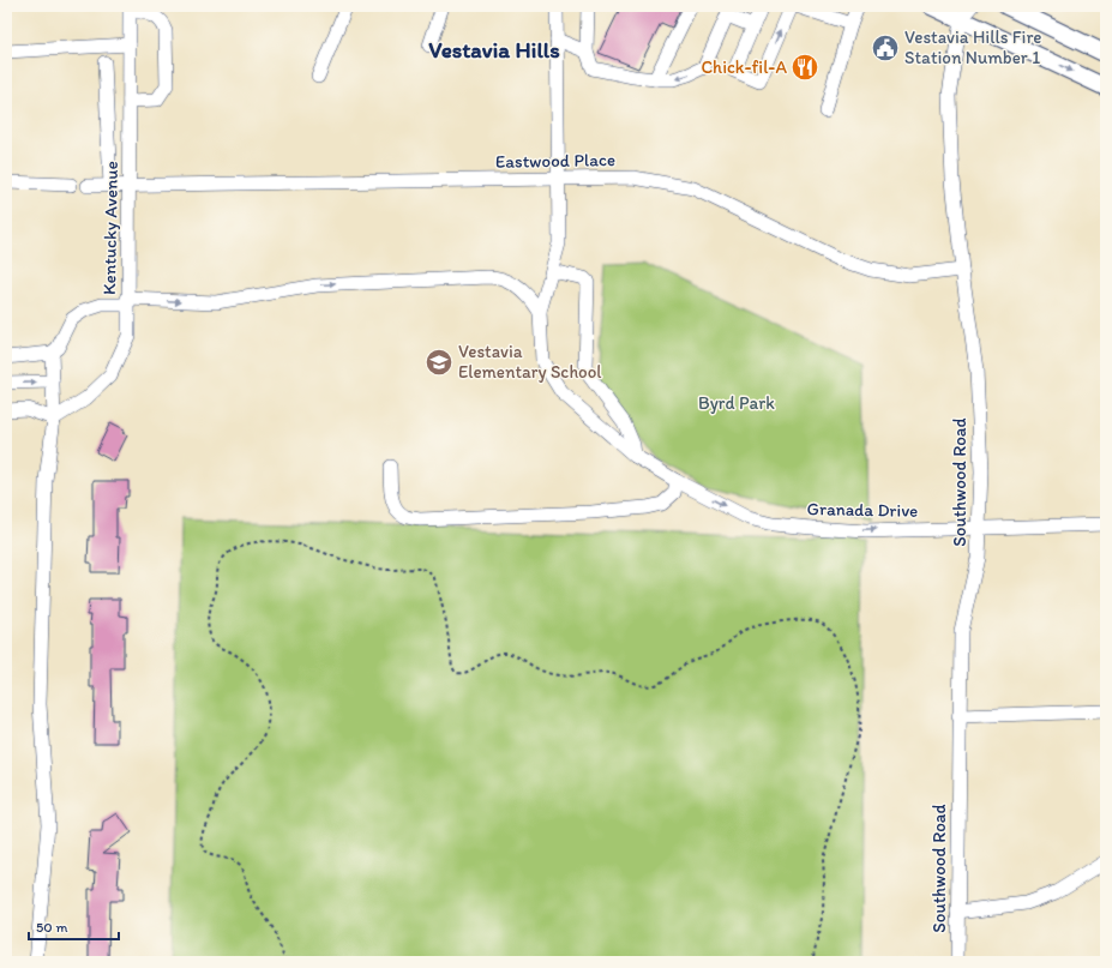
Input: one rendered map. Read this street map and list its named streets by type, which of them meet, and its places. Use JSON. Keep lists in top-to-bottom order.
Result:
{
  "streets": {
    "street": [
      "Eastwood Place",
      "Kentucky Avenue",
      "Southwood Road",
      "Granada Drive"
    ]
  },
  "crossings": [
    ["Eastwood Place", "Kentucky Avenue"],
    ["Eastwood Place", "Southwood Road"],
    ["Eastwood Place", "Granada Drive"],
    ["Southwood Road", "Granada Drive"]
  ],
  "districts": ["Vestavia Hills"],
  "parks": ["Byrd Park"],
  "places": {
    "public building": ["Vestavia Hills Fire Station Number 1"],
    "restaurant": ["Chick-fil-A"],
    "school or university": ["Vestavia Elementary School"]
  },
  "scale_bar": "50 m"
}
